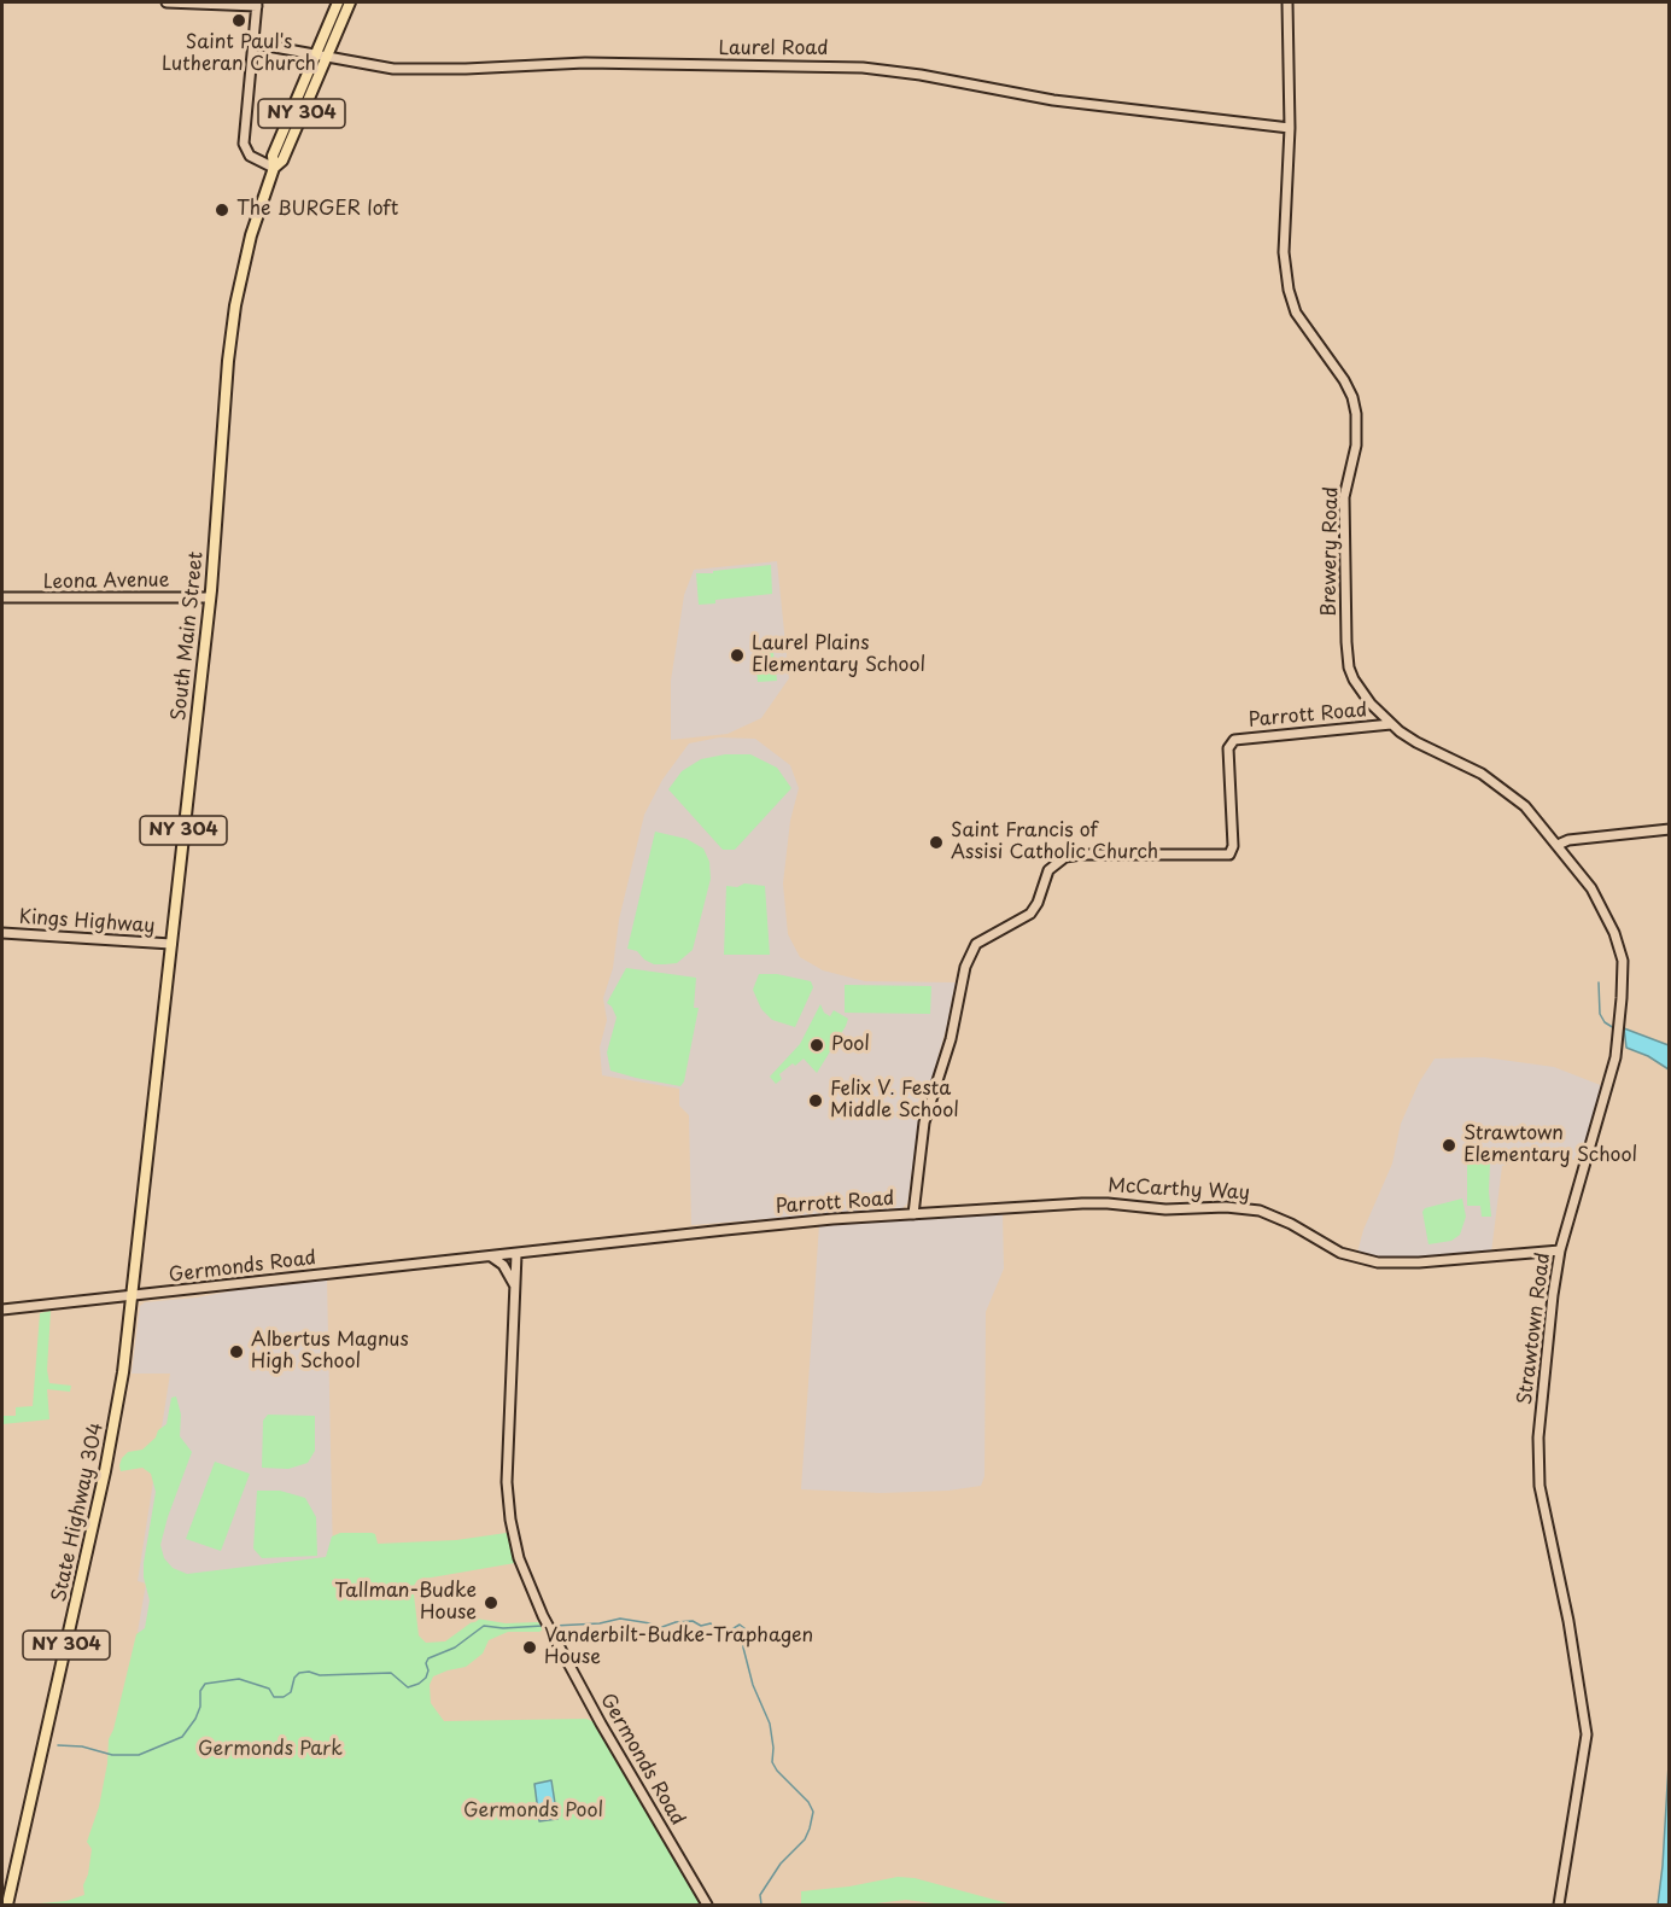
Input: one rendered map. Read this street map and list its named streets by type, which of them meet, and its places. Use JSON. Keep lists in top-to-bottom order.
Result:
{
  "streets": {
    "main road": ["NY 304", "South Main Street", "State Highway 304"],
    "street": [
      "Laurel Road",
      "Brewery Road",
      "Leona Avenue",
      "Parrott Road",
      "Kings Highway",
      "McCarthy Way",
      "Germonds Road",
      "Strawtown Road"
    ]
  },
  "crossings": [
    ["Laurel Road", "NY 304"],
    ["Laurel Road", "Brewery Road"],
    ["NY 304", "South Main Street"],
    ["Brewery Road", "Parrott Road"],
    ["Brewery Road", "Strawtown Road"],
    ["Leona Avenue", "South Main Street"],
    ["South Main Street", "Kings Highway"],
    ["South Main Street", "Germonds Road"],
    ["South Main Street", "State Highway 304"],
    ["Parrott Road", "McCarthy Way"],
    ["Parrott Road", "Germonds Road"],
    ["McCarthy Way", "Strawtown Road"],
    ["Germonds Road", "State Highway 304"]
  ],
  "parks": ["Germonds Park", "Germonds Pool"],
  "places": [
    "Saint Paul's Lutheran Church",
    "The BURGER loft",
    "Laurel Plains Elementary School",
    "Saint Francis of Assisi Catholic Church",
    "Pool",
    "Felix V. Festa Middle School",
    "Strawtown Elementary School",
    "Albertus Magnus High School",
    "Tallman-Budke House",
    "Vanderbilt-Budke-Traphagen House"
  ]
}
